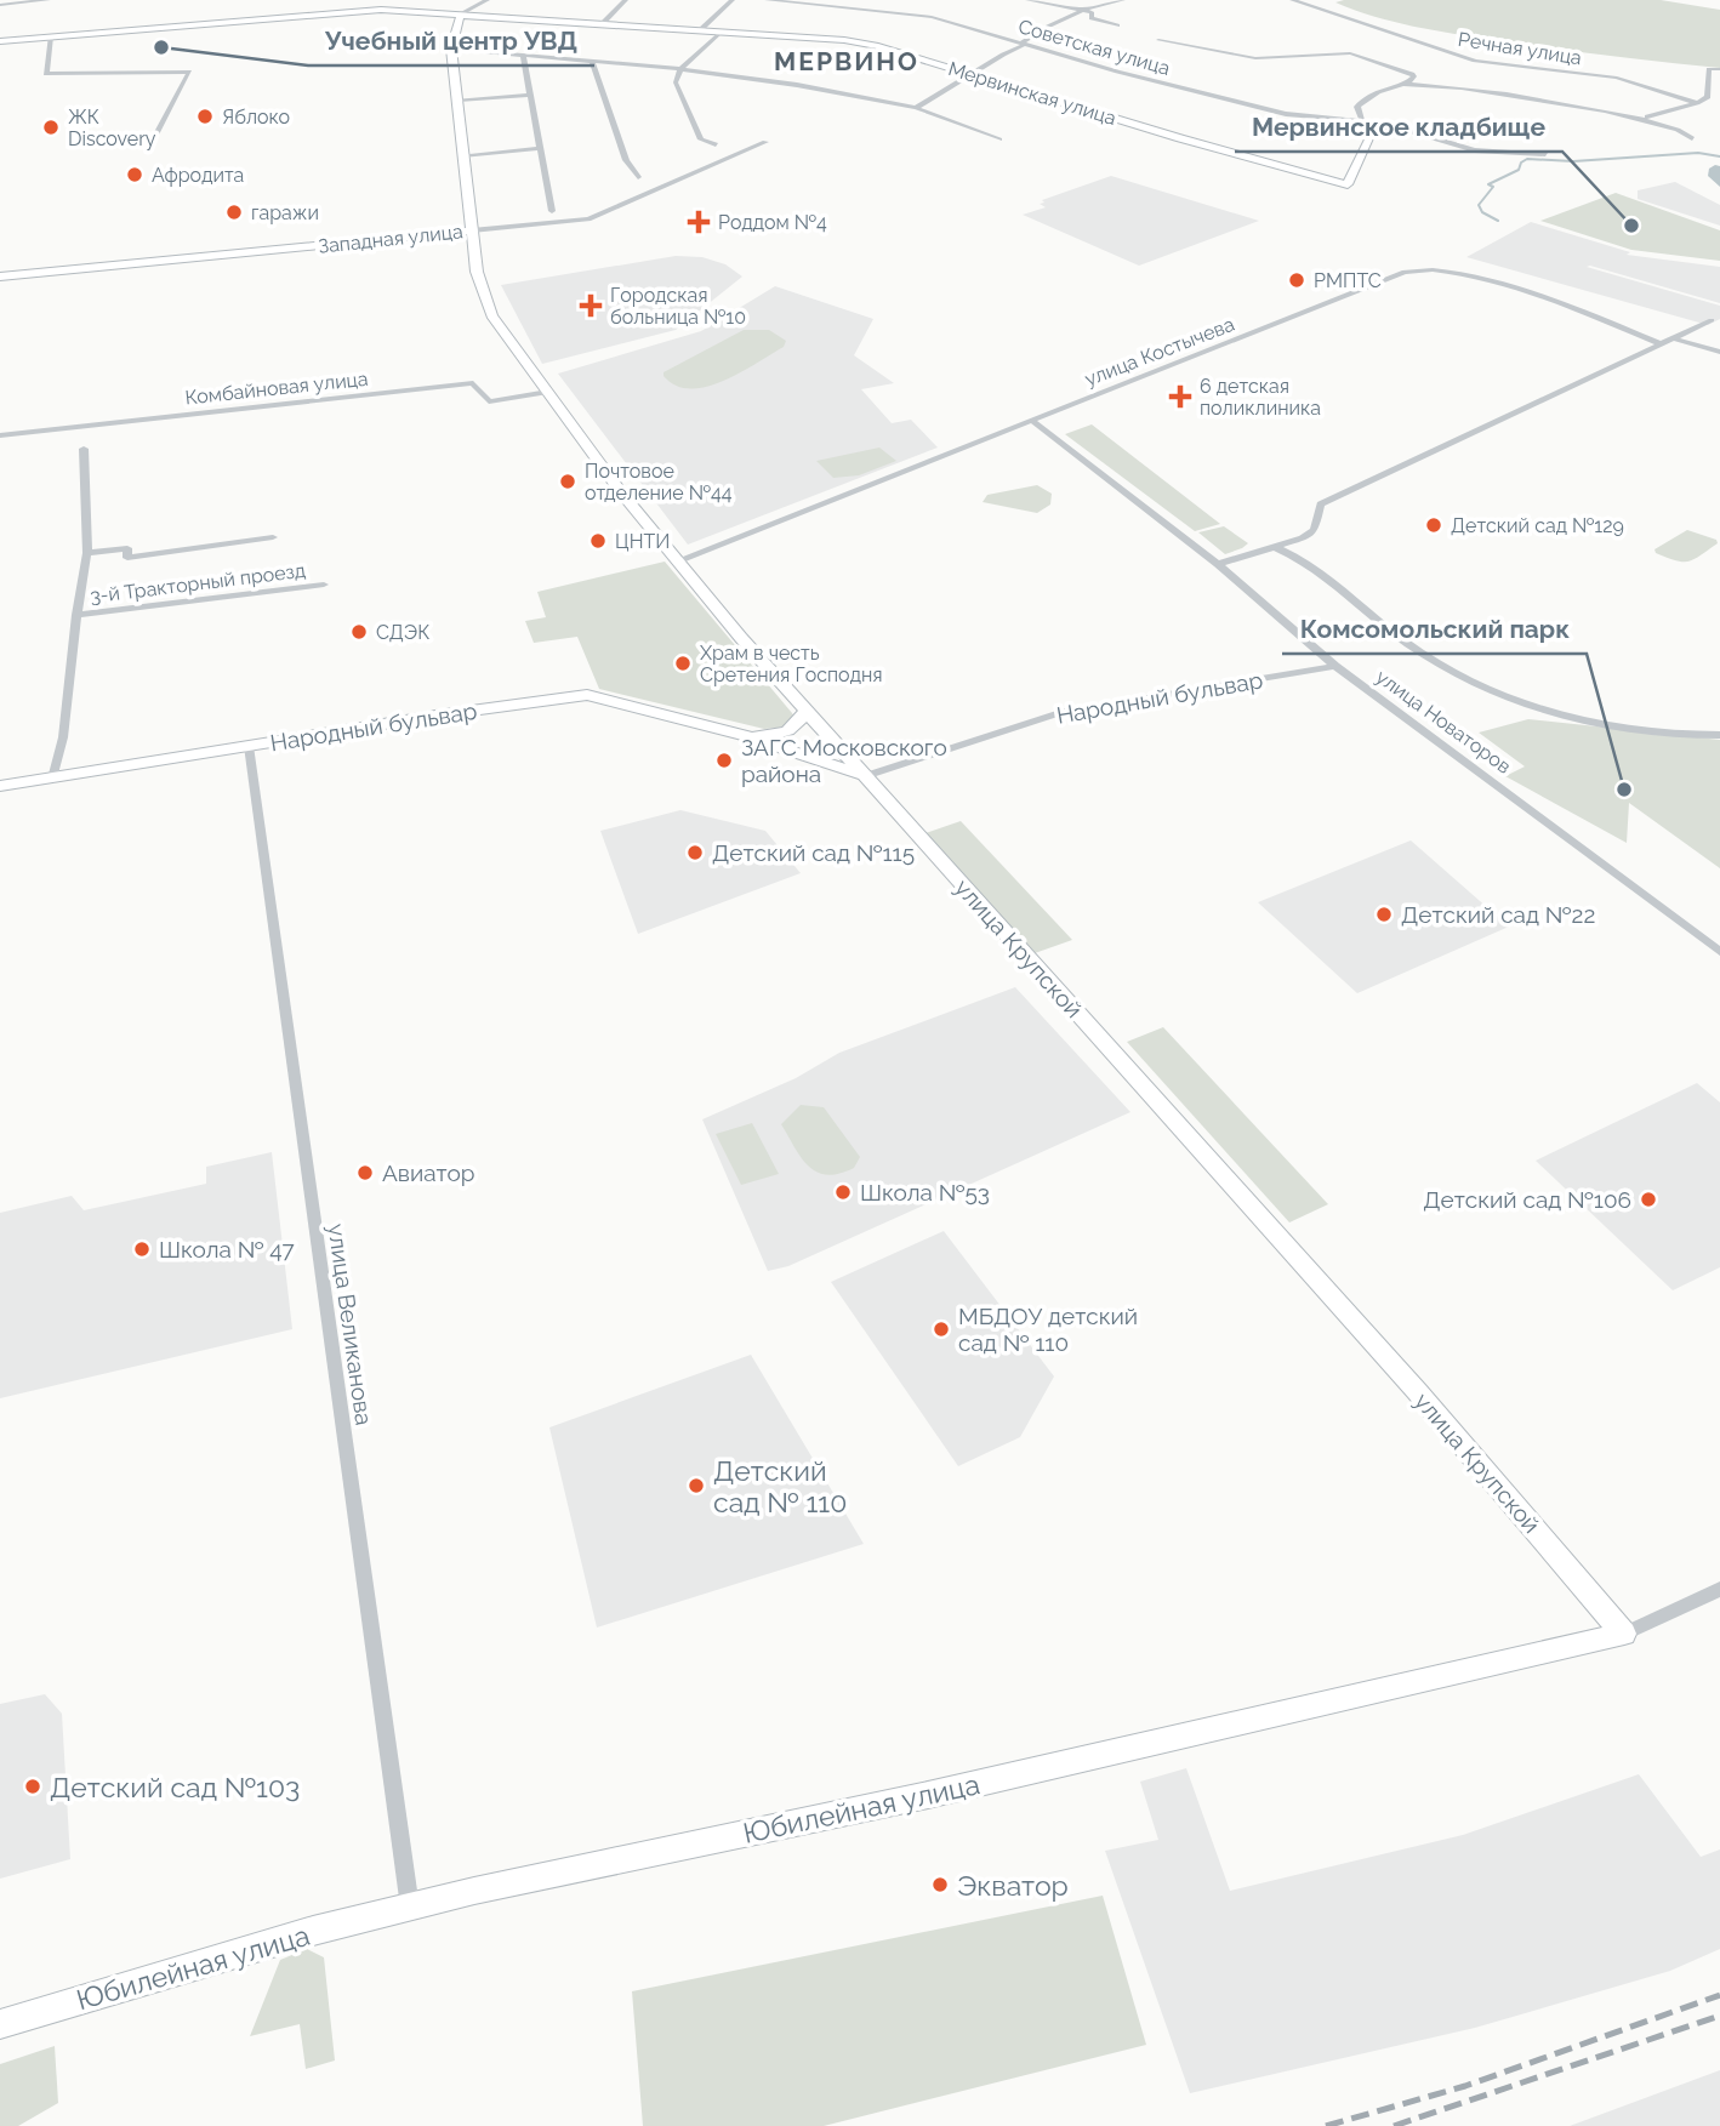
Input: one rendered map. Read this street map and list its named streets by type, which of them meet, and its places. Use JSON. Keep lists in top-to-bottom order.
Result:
{
  "streets": {
    "street": [
      "Советская улица",
      "Речная улица",
      "Мервинская улица",
      "Западная улица",
      "улица Костычева",
      "Комбайновая улица",
      "3-й Тракторный проезд",
      "Народный бульвар",
      "улица Новаторов",
      "улица Крупской",
      "улица Великанова",
      "Юбилейная улица"
    ]
  },
  "crossings": [
    ["Западная улица", "улица Крупской"],
    ["улица Костычева", "улица Новаторов"],
    ["улица Костычева", "улица Крупской"],
    ["Комбайновая улица", "улица Крупской"],
    ["Народный бульвар", "улица Новаторов"],
    ["Народный бульвар", "улица Крупской"],
    ["Народный бульвар", "улица Великанова"],
    ["улица Крупской", "Юбилейная улица"],
    ["улица Великанова", "Юбилейная улица"]
  ],
  "districts": ["МЕРВИНО"],
  "places": {
    "other": [
      "Учебный центр УВД",
      "Яблоко",
      "ЖК Discovery",
      "Афродита",
      "гаражи",
      "Мервинское кладбище",
      "РМПТС",
      "Почтовое отделение №44",
      "Детский сад №129",
      "ЦНТИ",
      "СДЭК",
      "Храм в честь Сретения Господня",
      "ЗАГС Московского района",
      "Комсомольский парк",
      "Детский сад №115",
      "Детский сад №22",
      "Авиатор",
      "Школа №53",
      "Детский сад №106",
      "Школа № 47",
      "МБДОУ детский сад № 110",
      "Детский сад № 110",
      "Детский сад №103",
      "Экватор"
    ],
    "health": ["Роддом №4", "Городская больница №10", "6 детская поликлиника"]
  }
}
